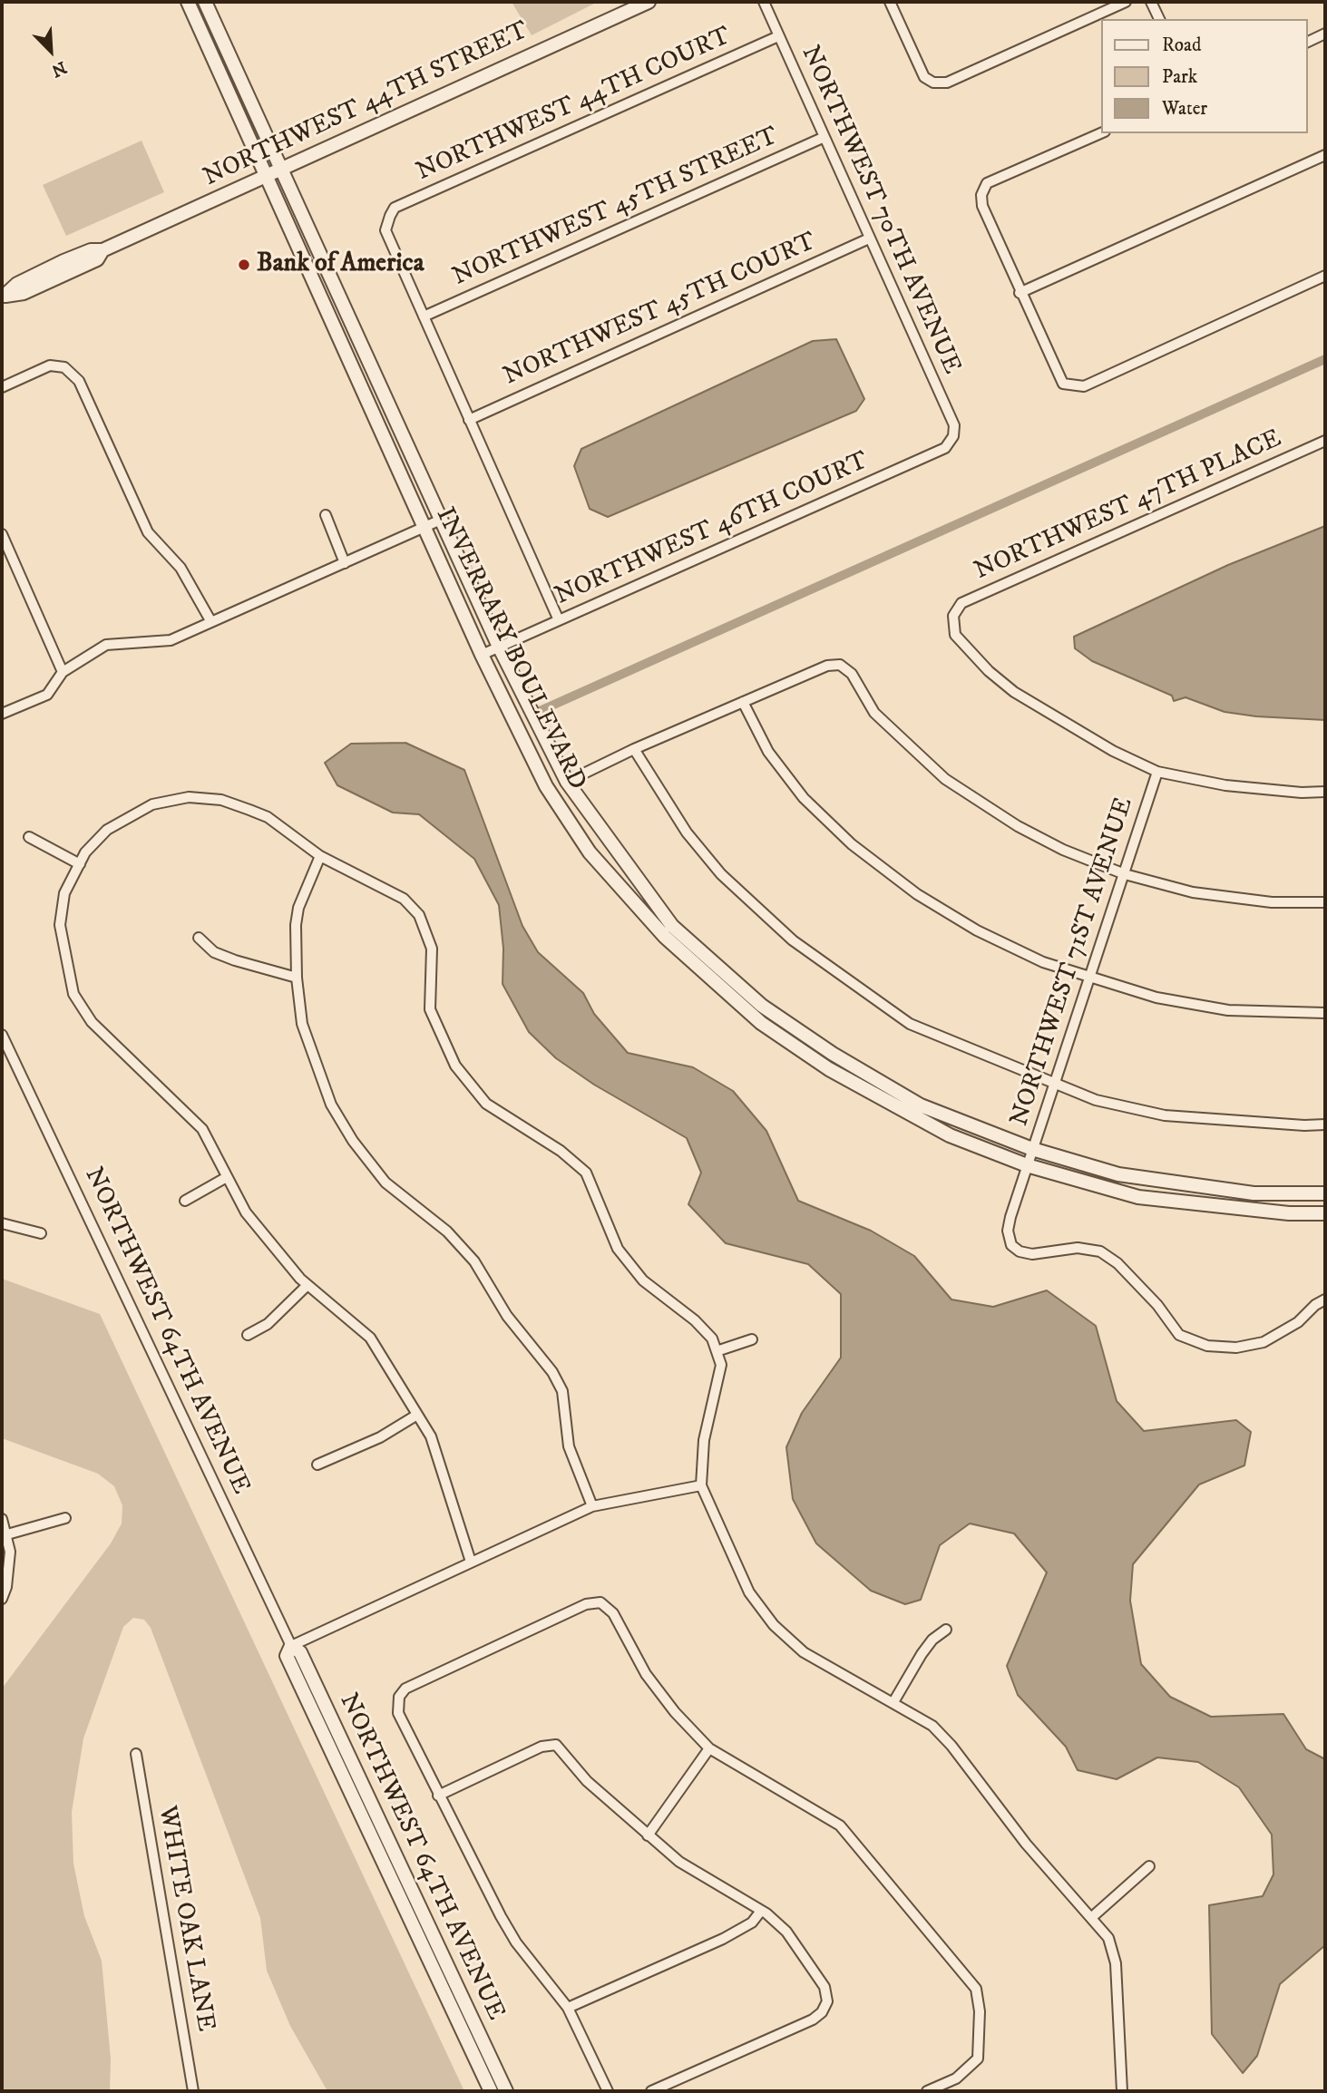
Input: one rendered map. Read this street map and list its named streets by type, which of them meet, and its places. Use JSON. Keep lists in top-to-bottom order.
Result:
{
  "streets": {
    "street": [
      "NORTHWEST 44TH STREET",
      "NORTHWEST 44TH COURT",
      "NORTHWEST 45TH STREET",
      "NORTHWEST 70TH AVENUE",
      "NORTHWEST 45TH COURT",
      "NORTHWEST 47TH PLACE",
      "NORTHWEST 46TH COURT",
      "INVERRARY BOULEVARD",
      "NORTHWEST 71ST AVENUE",
      "NORTHWEST 64TH AVENUE",
      "WHITE OAK LANE"
    ]
  },
  "crossings": [
    ["NORTHWEST 44TH STREET", "INVERRARY BOULEVARD"],
    ["NORTHWEST 44TH COURT", "NORTHWEST 45TH STREET"],
    ["NORTHWEST 44TH COURT", "NORTHWEST 70TH AVENUE"],
    ["NORTHWEST 45TH STREET", "NORTHWEST 70TH AVENUE"],
    ["NORTHWEST 70TH AVENUE", "NORTHWEST 45TH COURT"],
    ["NORTHWEST 70TH AVENUE", "NORTHWEST 46TH COURT"],
    ["NORTHWEST 47TH PLACE", "NORTHWEST 71ST AVENUE"],
    ["NORTHWEST 46TH COURT", "INVERRARY BOULEVARD"],
    ["INVERRARY BOULEVARD", "NORTHWEST 71ST AVENUE"]
  ],
  "places": ["Bank of America"],
  "legend": ["Road", "Park", "Water"],
  "north": "bottom right"
}
